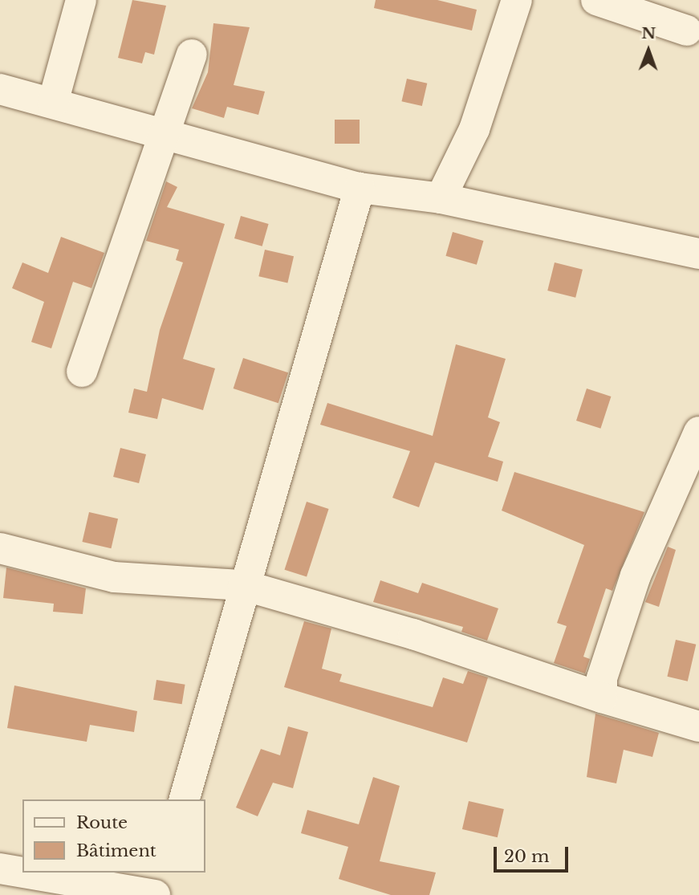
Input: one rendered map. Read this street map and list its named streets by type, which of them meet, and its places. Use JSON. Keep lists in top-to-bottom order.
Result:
{
  "legend": ["Route", "Bâtiment"],
  "scale_bar": "20 m",
  "north": "top"
}
